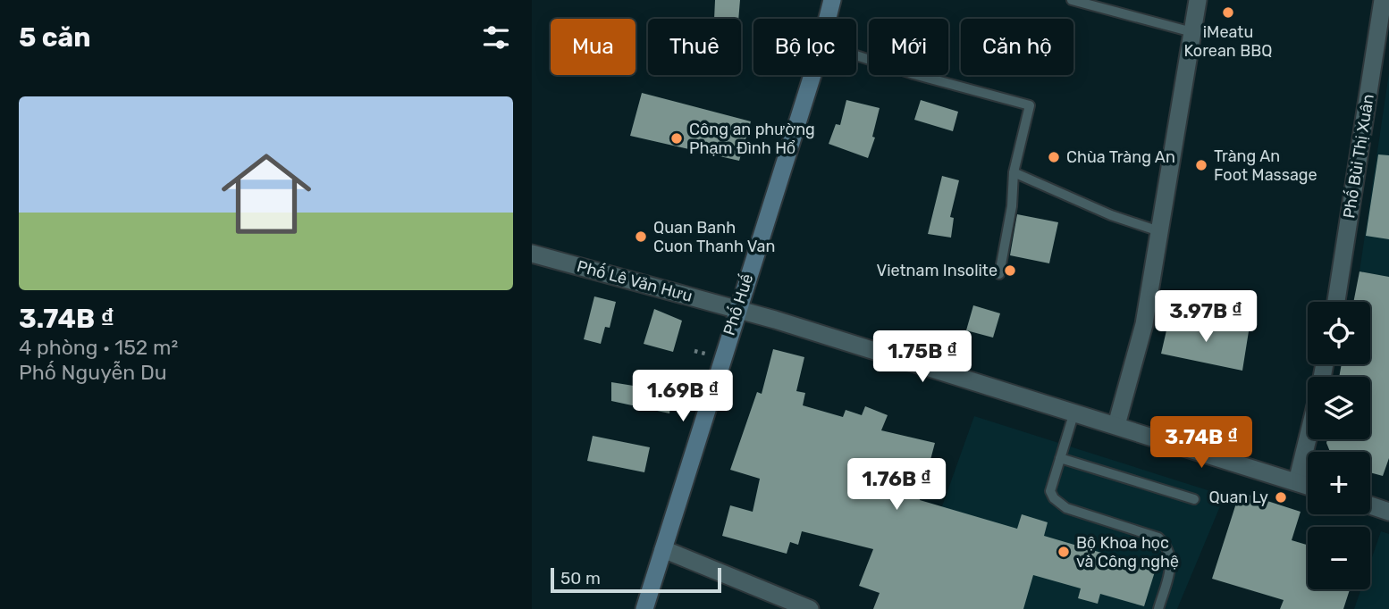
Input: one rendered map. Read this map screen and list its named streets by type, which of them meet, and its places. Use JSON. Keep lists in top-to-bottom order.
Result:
{
  "streets": {
    "main road": ["Phố Huế"],
    "street": ["Phố Bùi Thị Xuân", "Phố Lê Văn Hưu"]
  },
  "crossings": [
    ["Phố Lê Văn Hưu", "Phố Huế"]
  ],
  "places": [
    "iMeatu Korean BBQ",
    "Công an phường Phạm Đình Hổ",
    "Chùa Tràng An",
    "Tràng An Foot Massage",
    "Quan Banh Cuon Thanh Van",
    "Vietnam Insolite",
    "Quan Ly",
    "Bộ Khoa học và Công nghệ"
  ],
  "scale_bar": "50 m",
  "page": {
    "heading": "5 căn",
    "chip": [
      "Mua",
      "Thuê",
      "Bộ lọc",
      "Mới",
      "Căn hộ"
    ],
    "list": [
      {
        "name": "3.74B ₫",
        "note": "4 phòng · 152 m² · Phố Nguyễn Du"
      }
    ],
    "price": [
      "3.97B ₫",
      "1.75B ₫",
      "1.69B ₫",
      "3.74B ₫",
      "1.76B ₫"
    ],
    "map_buttons": ["+", "−"],
    "scale": "50 m"
  }
}
